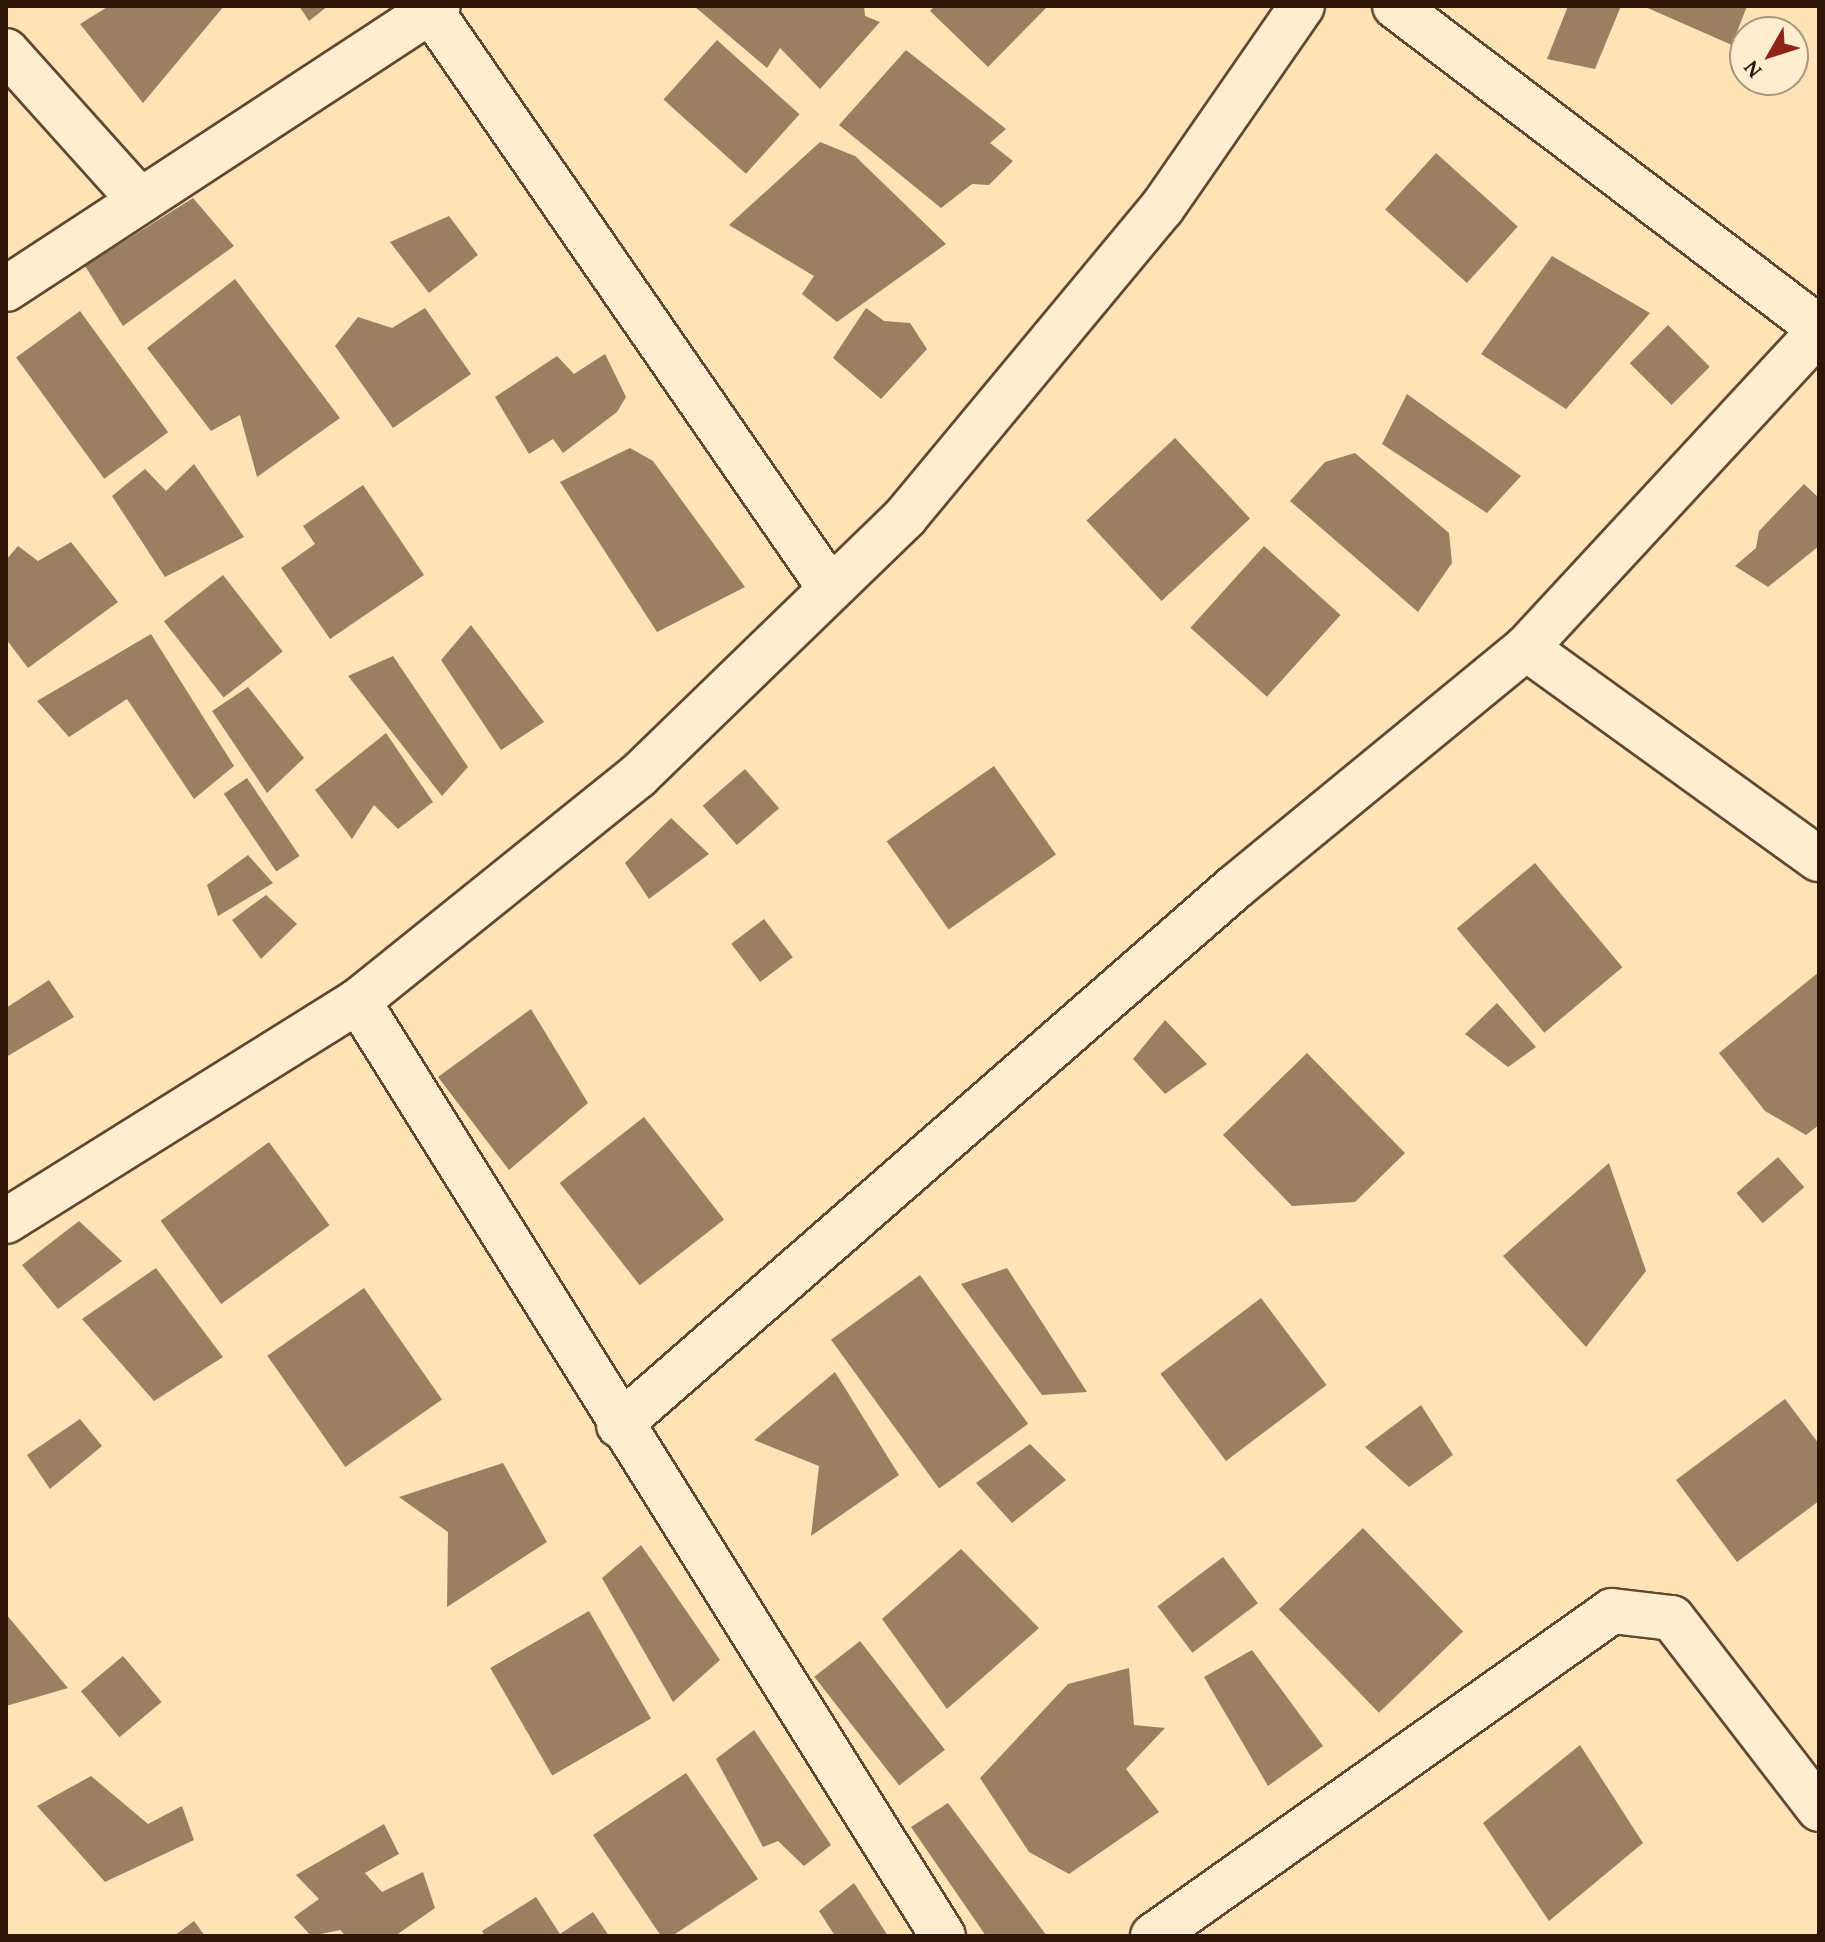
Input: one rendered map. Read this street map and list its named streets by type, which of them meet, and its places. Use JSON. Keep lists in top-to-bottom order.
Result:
{
  "north": "bottom left"
}
